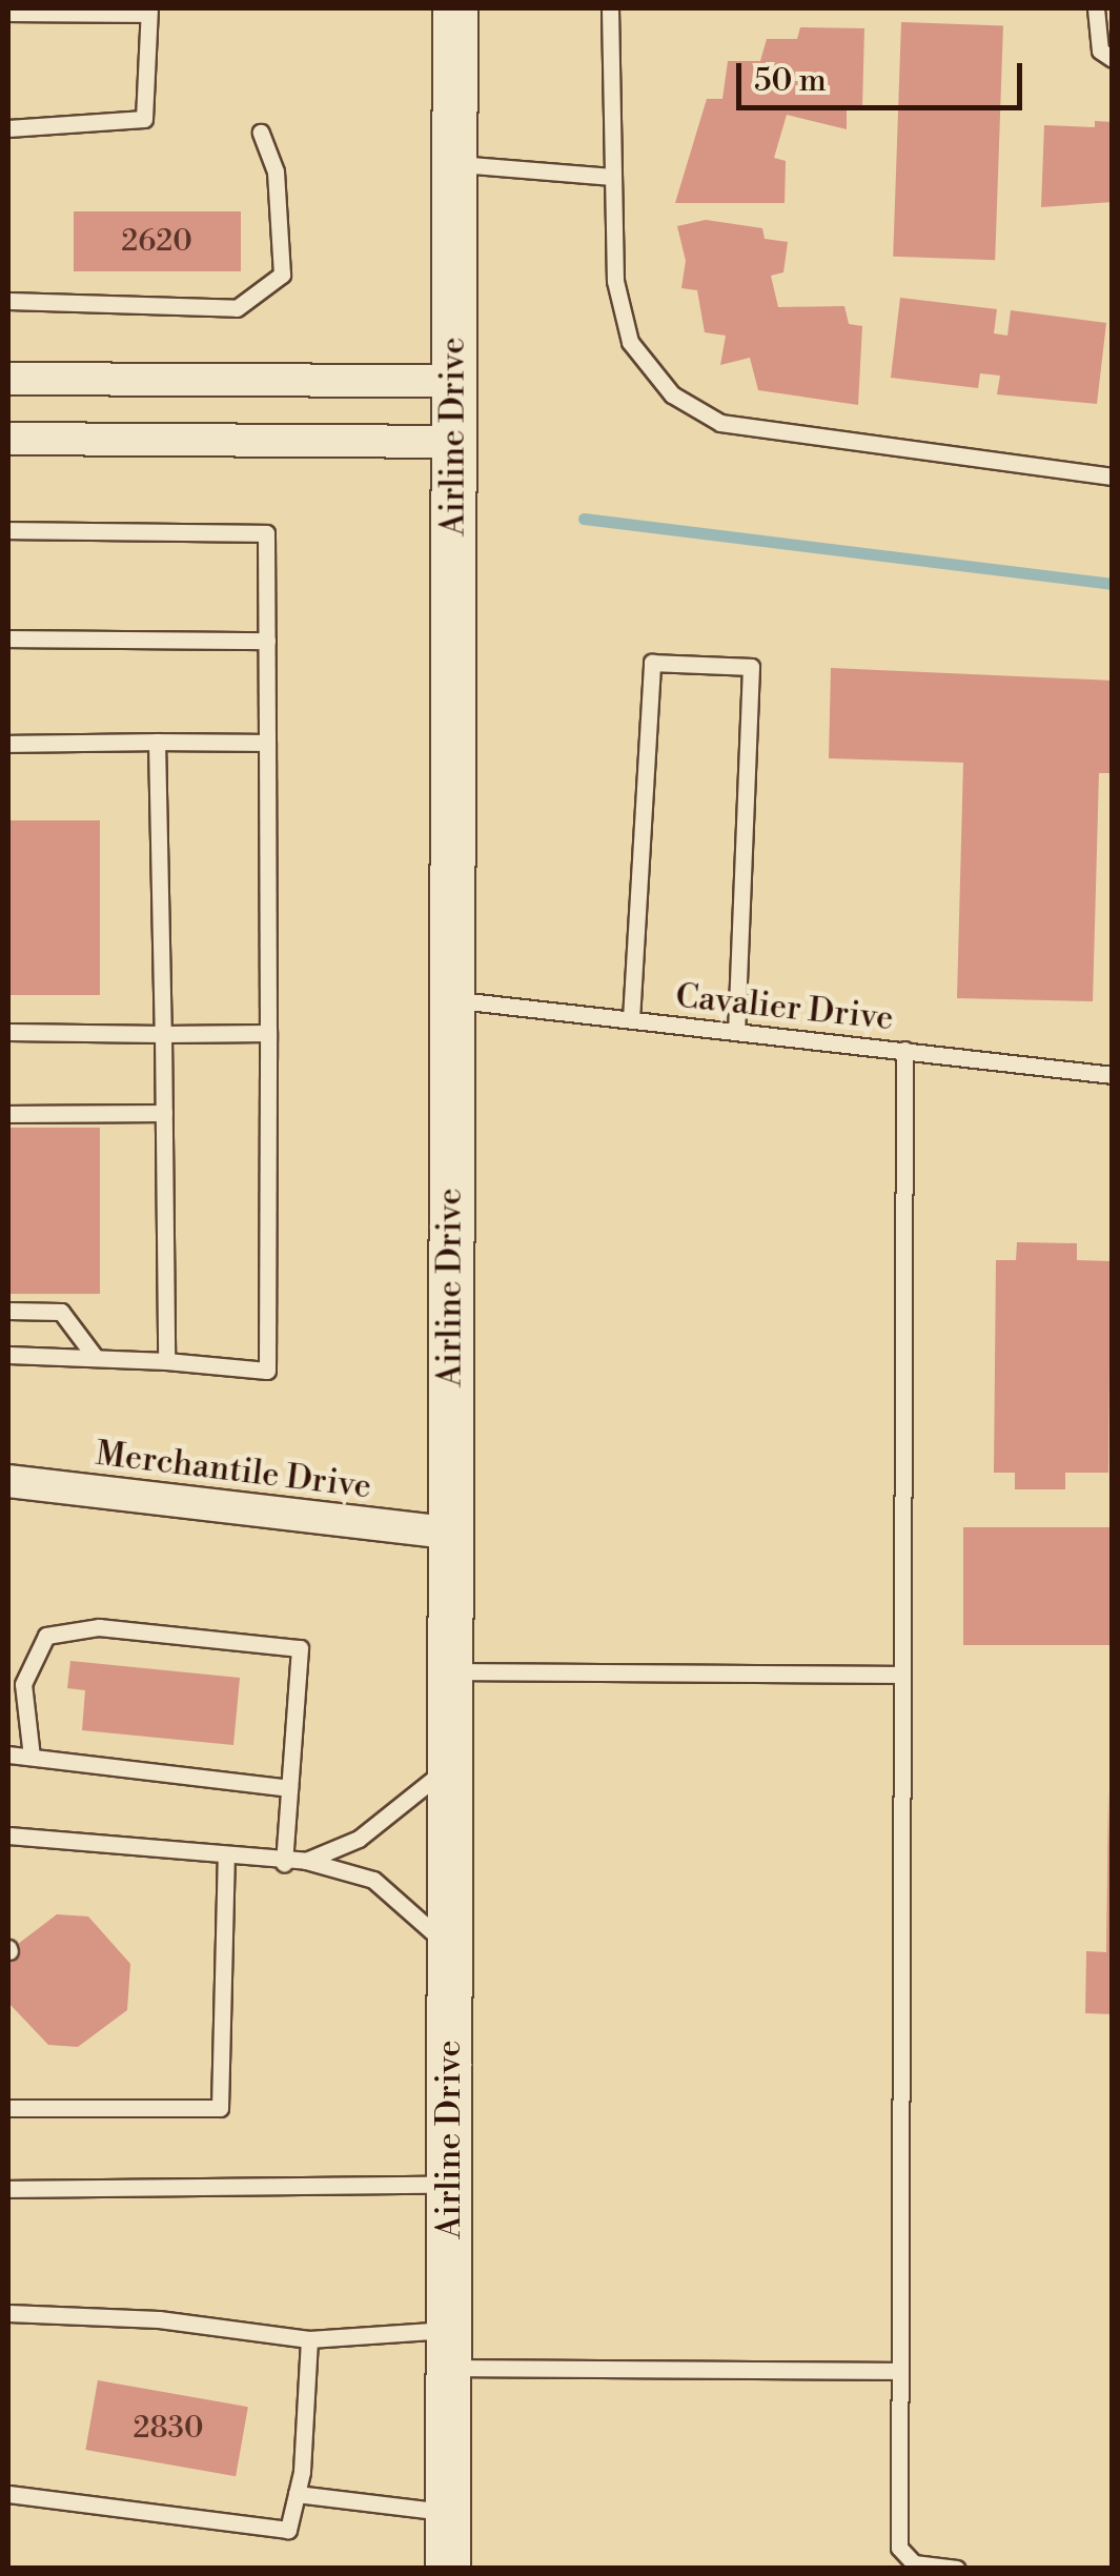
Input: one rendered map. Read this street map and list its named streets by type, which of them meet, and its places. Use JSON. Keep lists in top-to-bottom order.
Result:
{
  "streets": {
    "main road": ["Airline Drive"],
    "street": ["Merchantile Drive"],
    "lane": ["Cavalier Drive"]
  },
  "crossings": [
    ["Airline Drive", "Cavalier Drive"],
    ["Airline Drive", "Merchantile Drive"]
  ],
  "house_numbers": ["2620", "2830"],
  "scale_bar": "50 m"
}
